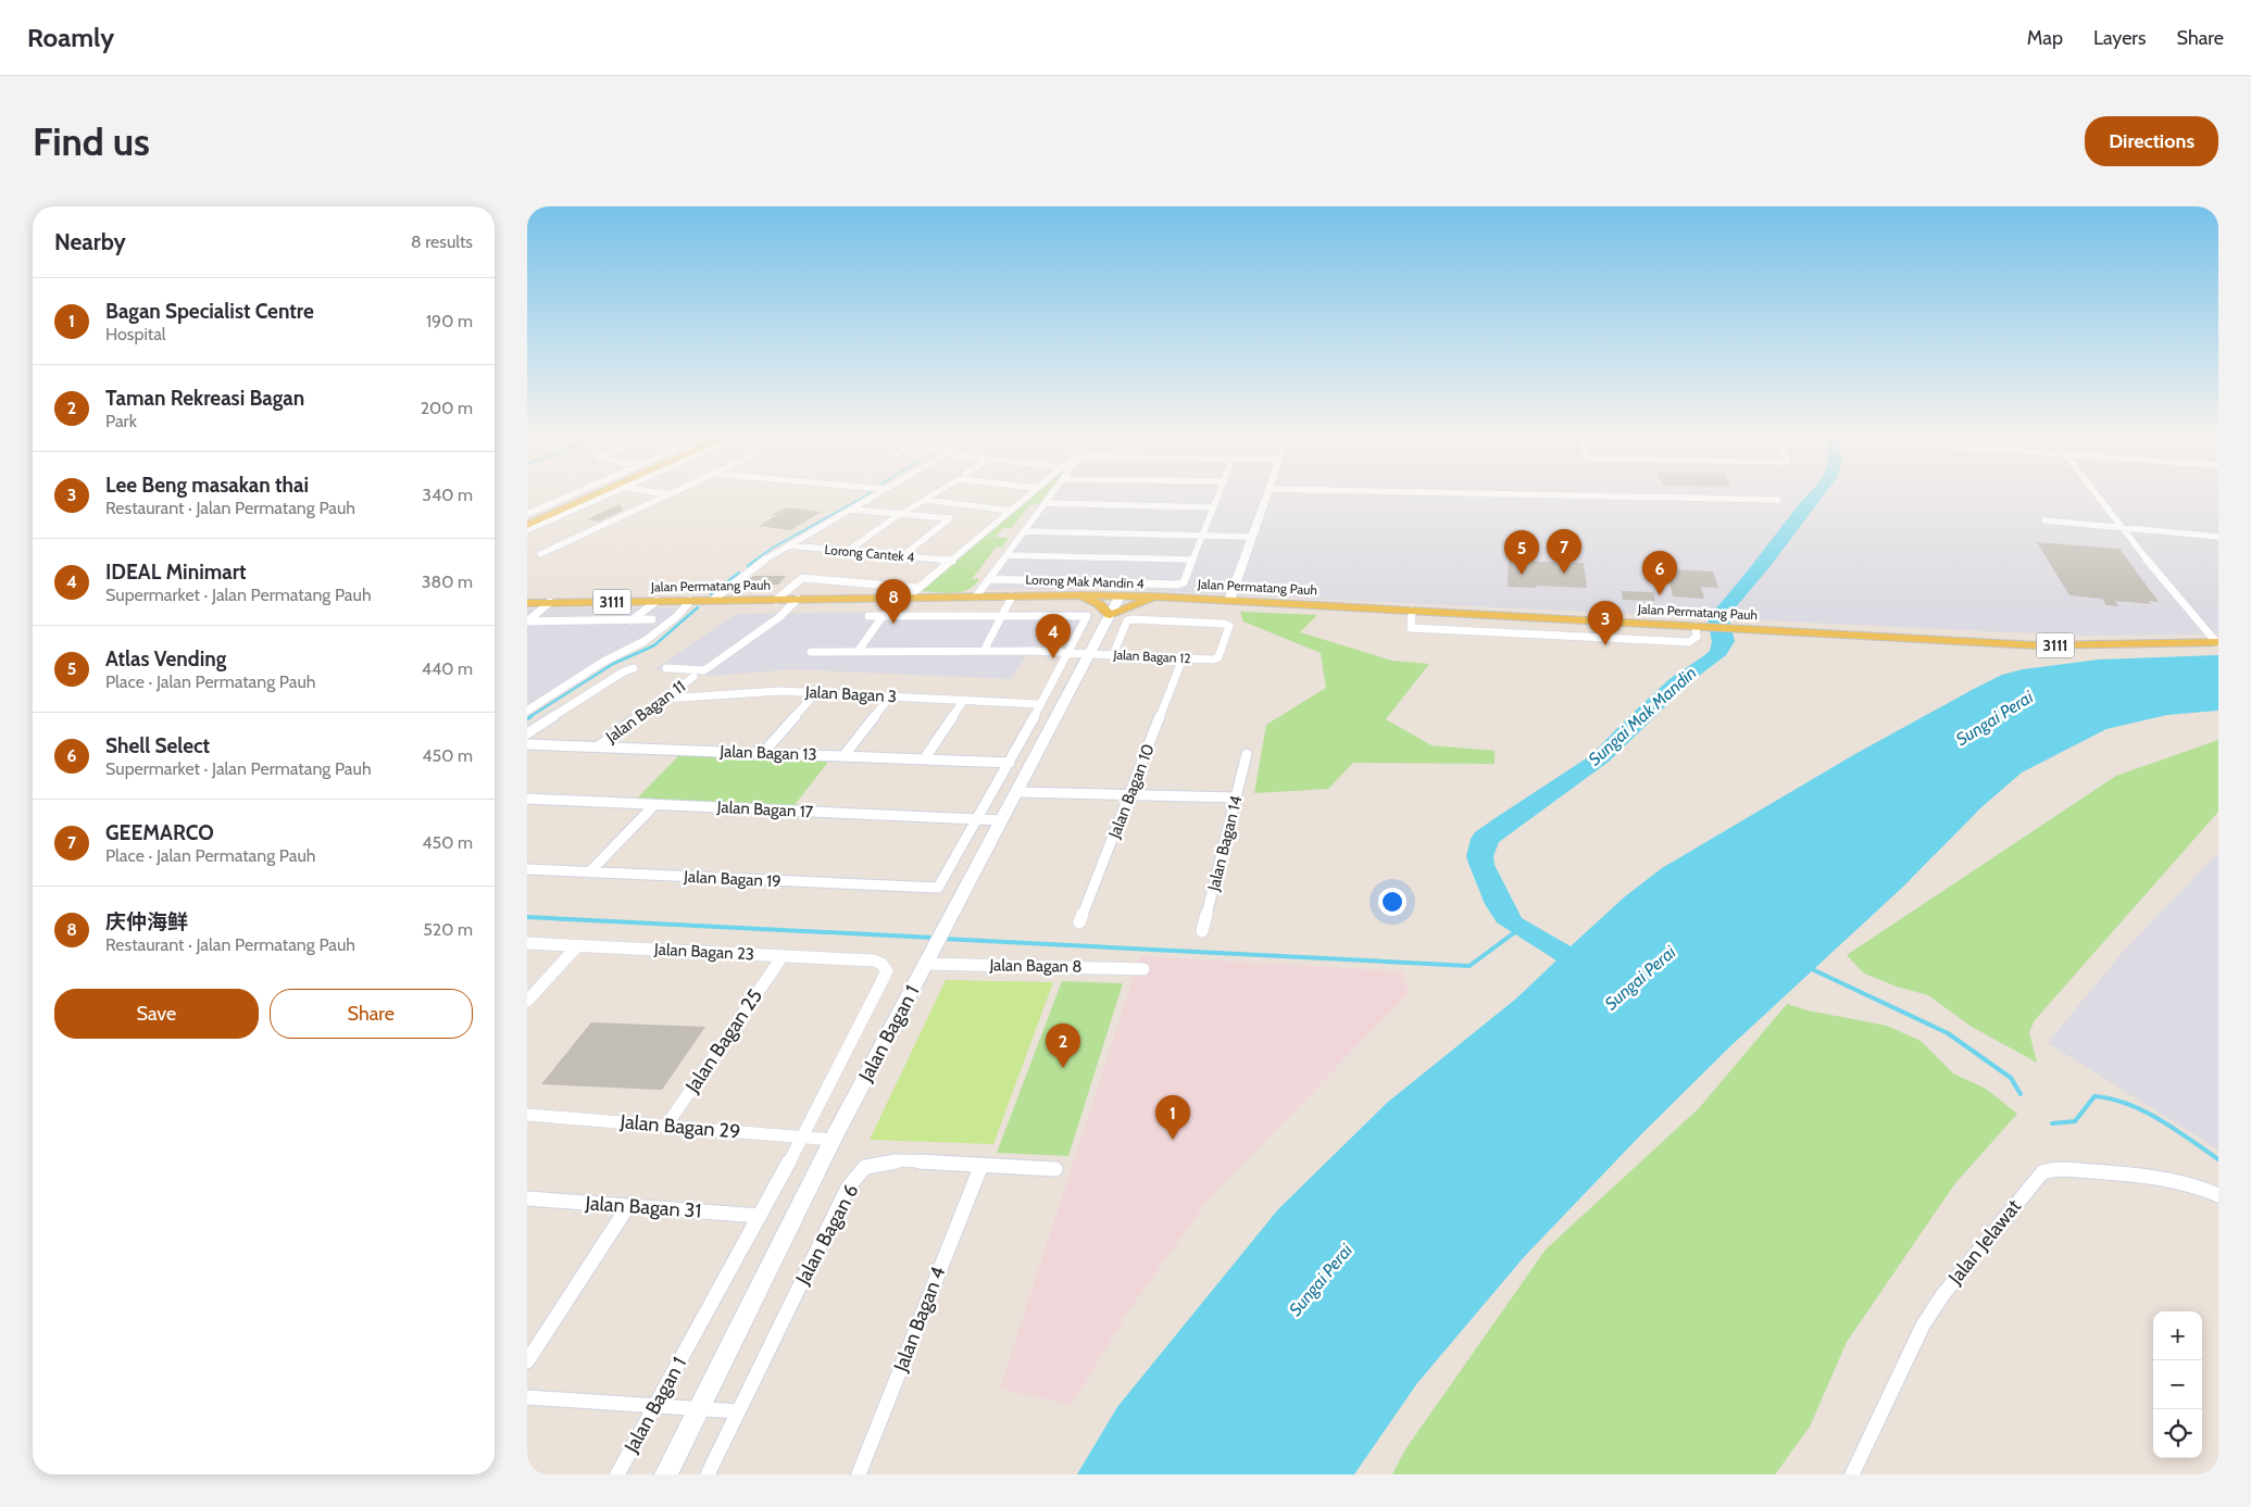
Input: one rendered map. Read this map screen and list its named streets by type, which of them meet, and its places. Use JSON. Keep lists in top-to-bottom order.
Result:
{
  "streets": {
    "main road": ["Jalan Permatang Pauh", "3111"],
    "street": [
      "Lorong Cantek 4",
      "Lorong Mak Mandin 4",
      "Jalan Bagan 12",
      "Jalan Bagan 3",
      "Jalan Bagan 11",
      "Jalan Bagan 13",
      "Jalan Bagan 10",
      "Jalan Bagan 17",
      "Jalan Bagan 14",
      "Jalan Bagan 19",
      "Jalan Bagan 23",
      "Jalan Bagan 8",
      "Jalan Bagan 1",
      "Jalan Bagan 25",
      "Jalan Bagan 29",
      "Jalan Bagan 31",
      "Jalan Bagan 6",
      "Jalan Jelawat",
      "Jalan Bagan 4"
    ]
  },
  "crossings": [
    ["Jalan Permatang Pauh", "Jalan Bagan 1"],
    ["Jalan Bagan 12", "Jalan Bagan 10"],
    ["Jalan Bagan 12", "Jalan Bagan 1"],
    ["Jalan Bagan 3", "Jalan Bagan 11"],
    ["Jalan Bagan 11", "Jalan Bagan 13"],
    ["Jalan Bagan 17", "Jalan Bagan 19"],
    ["Jalan Bagan 17", "Jalan Bagan 1"],
    ["Jalan Bagan 23", "Jalan Bagan 1"],
    ["Jalan Bagan 23", "Jalan Bagan 25"],
    ["Jalan Bagan 8", "Jalan Bagan 1"],
    ["Jalan Bagan 1", "Jalan Bagan 29"],
    ["Jalan Bagan 1", "Jalan Bagan 31"],
    ["Jalan Bagan 25", "Jalan Bagan 29"],
    ["Jalan Bagan 6", "Jalan Bagan 4"]
  ],
  "water": ["Sungai Mak Mandin", "Sungai Perai"],
  "page": {
    "header": "Roamly",
    "nav": ["Map", "Layers", "Share"],
    "buttons": [
      "Directions",
      ["Save", "Share"]
    ],
    "title": "Find us",
    "heading": ["Nearby", "8 results"],
    "list": [
      {
        "mark": "1",
        "name": "Bagan Specialist Centre",
        "note": "Hospital",
        "value": "190 m"
      },
      {
        "mark": "2",
        "name": "Taman Rekreasi Bagan",
        "note": "Park",
        "value": "200 m"
      },
      {
        "mark": "3",
        "name": "Lee Beng masakan thai",
        "note": "Restaurant · Jalan Permatang Pauh",
        "value": "340 m"
      },
      {
        "mark": "4",
        "name": "IDEAL Minimart",
        "note": "Supermarket · Jalan Permatang Pauh",
        "value": "380 m"
      },
      {
        "mark": "5",
        "name": "Atlas Vending",
        "note": "Place · Jalan Permatang Pauh",
        "value": "440 m"
      },
      {
        "mark": "6",
        "name": "Shell Select",
        "note": "Supermarket · Jalan Permatang Pauh",
        "value": "450 m"
      },
      {
        "mark": "7",
        "name": "GEEMARCO",
        "note": "Place · Jalan Permatang Pauh",
        "value": "450 m"
      },
      {
        "mark": "8",
        "name": "庆仲海鲜",
        "note": "Restaurant · Jalan Permatang Pauh",
        "value": "520 m"
      }
    ],
    "pins": [
      "7",
      "5",
      "6",
      "8",
      "3",
      "4",
      "2",
      "1"
    ],
    "map_buttons": ["+", "−"]
  }
}
